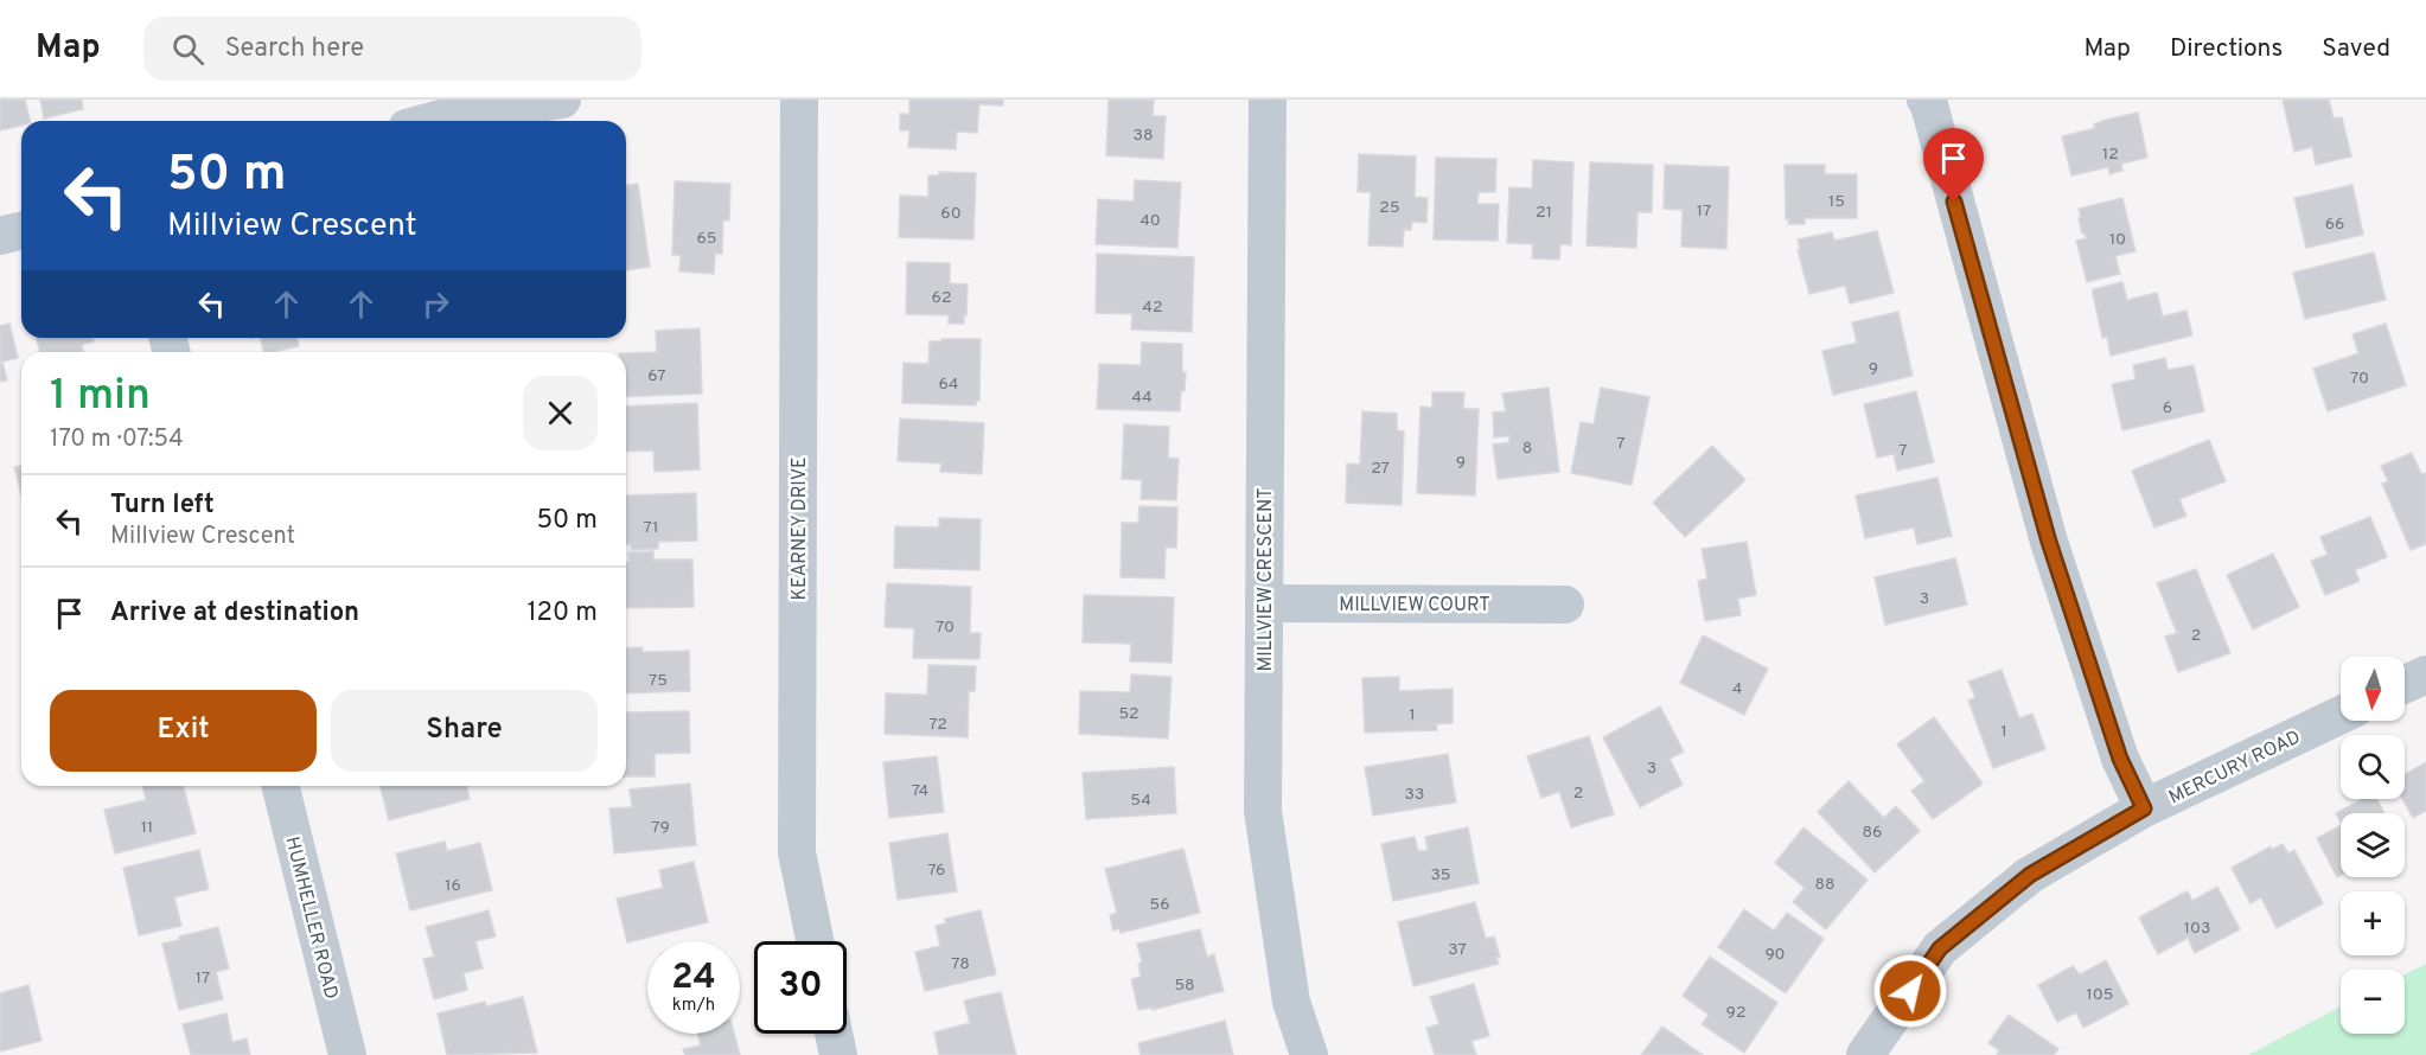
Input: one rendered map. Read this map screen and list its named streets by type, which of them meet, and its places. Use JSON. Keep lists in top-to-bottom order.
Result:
{
  "streets": {
    "street": [
      "KEARNEY DRIVE",
      "MILLVIEW CRESCENT",
      "MILLVIEW COURT",
      "MERCURY ROAD",
      "HUMHELLER ROAD"
    ]
  },
  "crossings": [
    ["MILLVIEW CRESCENT", "MILLVIEW COURT"]
  ],
  "house_numbers": [
    "38",
    "12",
    "15",
    "25",
    "17",
    "21",
    "60",
    "40",
    "66",
    "65",
    "10",
    "62",
    "42",
    "9",
    "67",
    "70",
    "64",
    "44",
    "6",
    "7",
    "8",
    "7",
    "9",
    "27",
    "71",
    "3",
    "70",
    "2",
    "75",
    "4",
    "52",
    "1",
    "72",
    "1",
    "3",
    "74",
    "2",
    "33",
    "54",
    "11",
    "79",
    "86",
    "76",
    "35",
    "88",
    "16",
    "56",
    "103",
    "37",
    "90",
    "78",
    "17",
    "58",
    "105",
    "92"
  ],
  "north": "bottom",
  "page": {
    "header": "Map",
    "search": "Search here",
    "nav": ["Map", "Directions", "Saved"],
    "turn": ["50 m", "Millview Crescent"],
    "heading": ["1 min", "170 m · 07:54"],
    "list": [
      {
        "name": "Turn left",
        "note": "Millview Crescent",
        "value": "50 m"
      },
      {
        "name": "Arrive at destination",
        "value": "120 m"
      }
    ],
    "map_buttons": ["+", "−"],
    "buttons": ["Exit", "Share"],
    "speed": "24 km/h",
    "limit": "30"
  }
}
